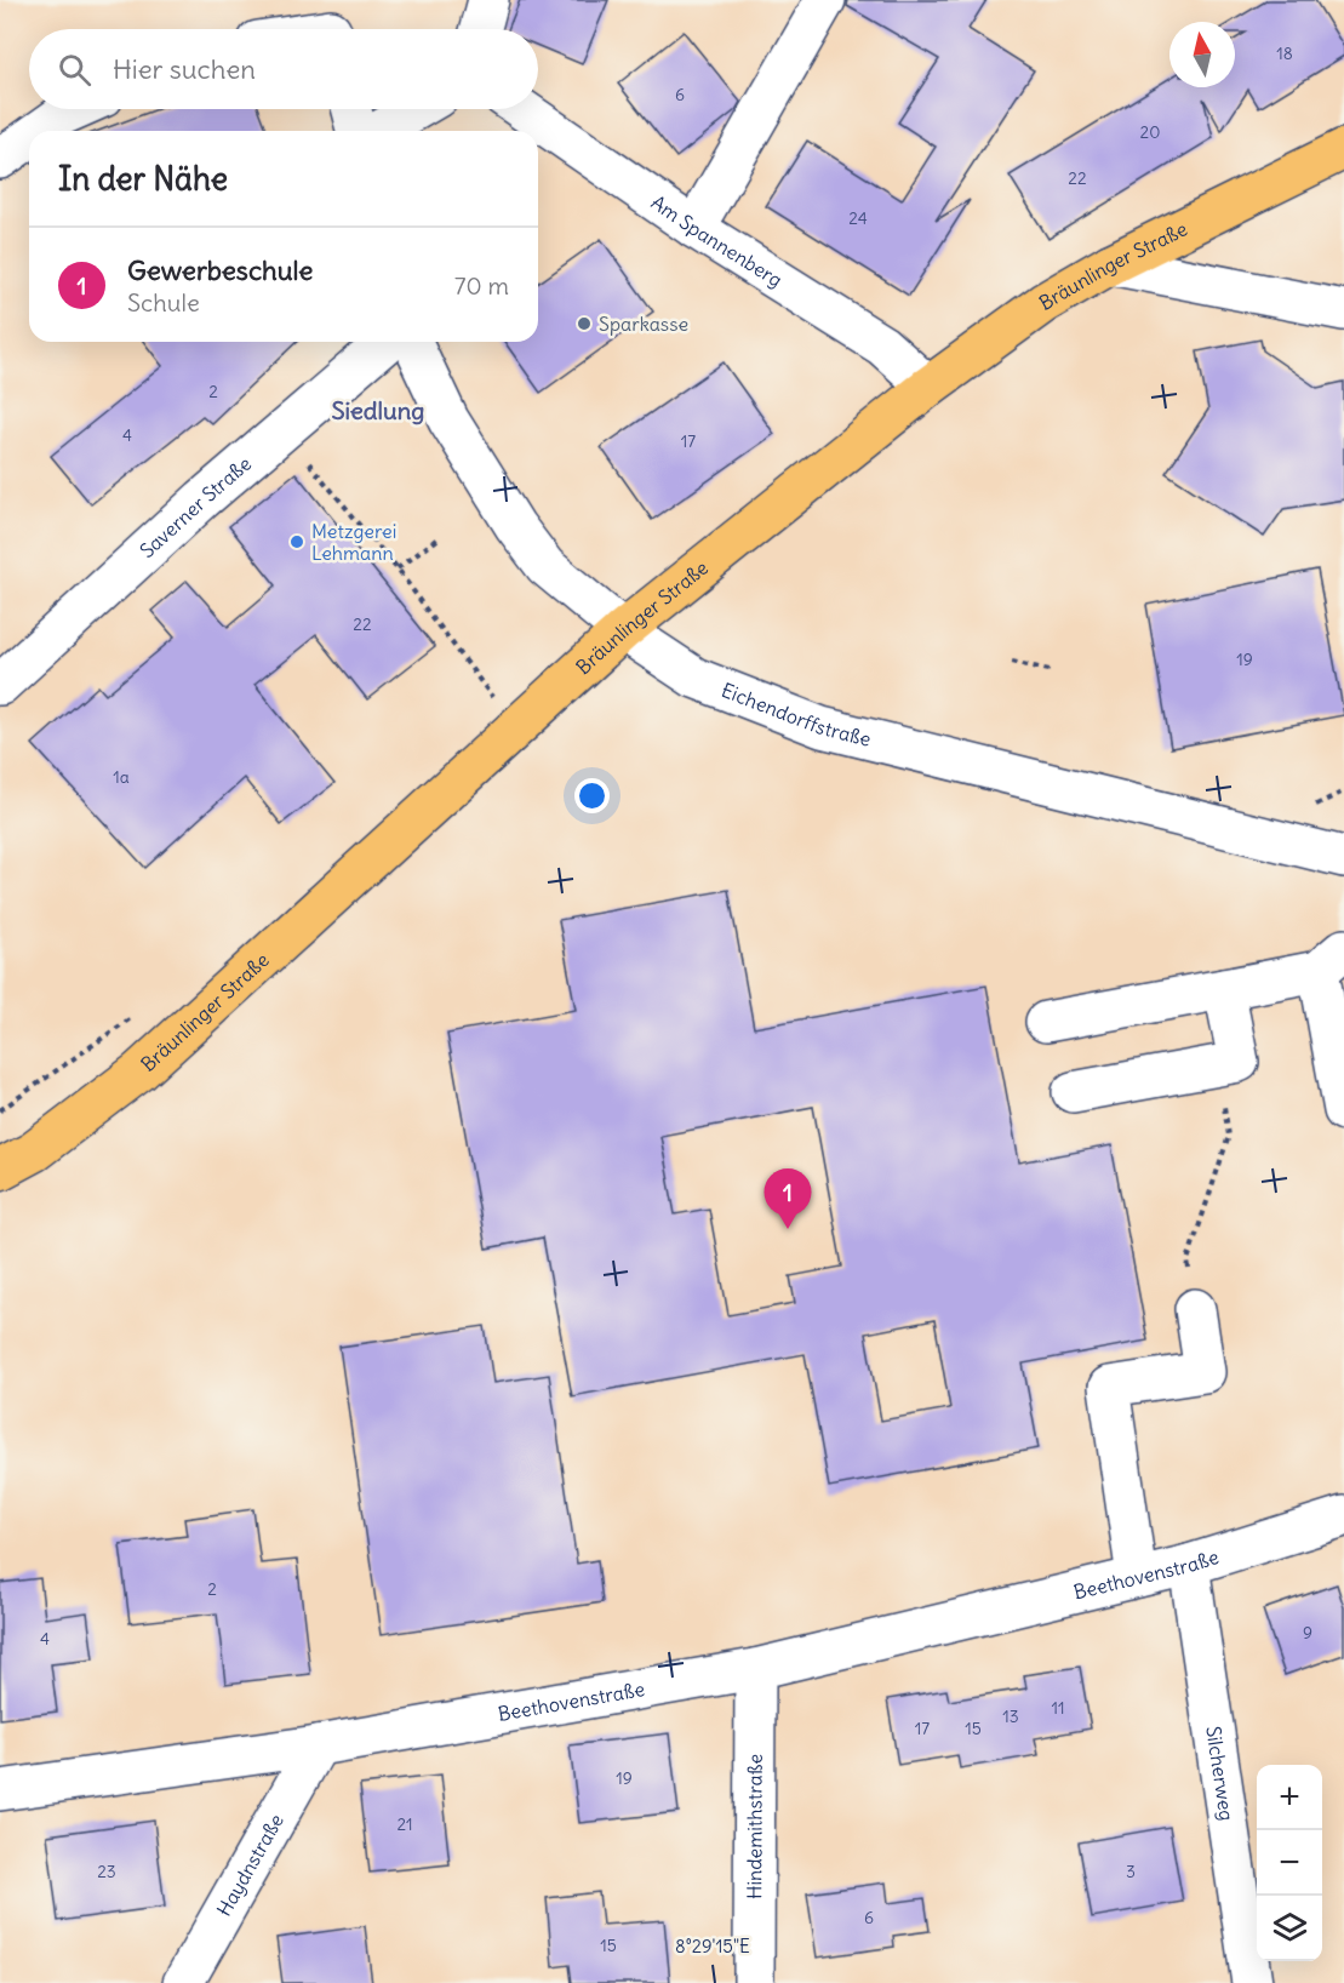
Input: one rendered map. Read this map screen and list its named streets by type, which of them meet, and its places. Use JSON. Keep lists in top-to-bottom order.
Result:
{
  "streets": {
    "main road": ["Bräunlinger Straße"],
    "street": [
      "Am Spannenberg",
      "Saverner Straße",
      "Eichendorffstraße",
      "Beethovenstraße",
      "Silcherweg",
      "Hindemithstraße",
      "Haydnstraße"
    ]
  },
  "crossings": [
    ["Am Spannenberg", "Bräunlinger Straße"],
    ["Bräunlinger Straße", "Eichendorffstraße"],
    ["Beethovenstraße", "Silcherweg"],
    ["Beethovenstraße", "Hindemithstraße"],
    ["Beethovenstraße", "Haydnstraße"]
  ],
  "districts": ["Siedlung"],
  "places": ["Sparkasse", "Metzgerei Lehmann"],
  "house_numbers": [
    "18",
    "6",
    "20",
    "22",
    "24",
    "2",
    "4",
    "17",
    "22",
    "19",
    "1a",
    "2",
    "9",
    "4",
    "11",
    "13",
    "17",
    "15",
    "19",
    "21",
    "23",
    "3",
    "6",
    "15"
  ],
  "north": "top",
  "page": {
    "search": "Hier suchen",
    "heading": "In der Nähe",
    "list": [
      {
        "mark": "1",
        "name": "Gewerbeschule",
        "note": "Schule",
        "value": "70 m"
      }
    ],
    "pins": "1",
    "map_buttons": ["+", "−"]
  },
  "coordinates": ["8°29'15\"E"]
}
